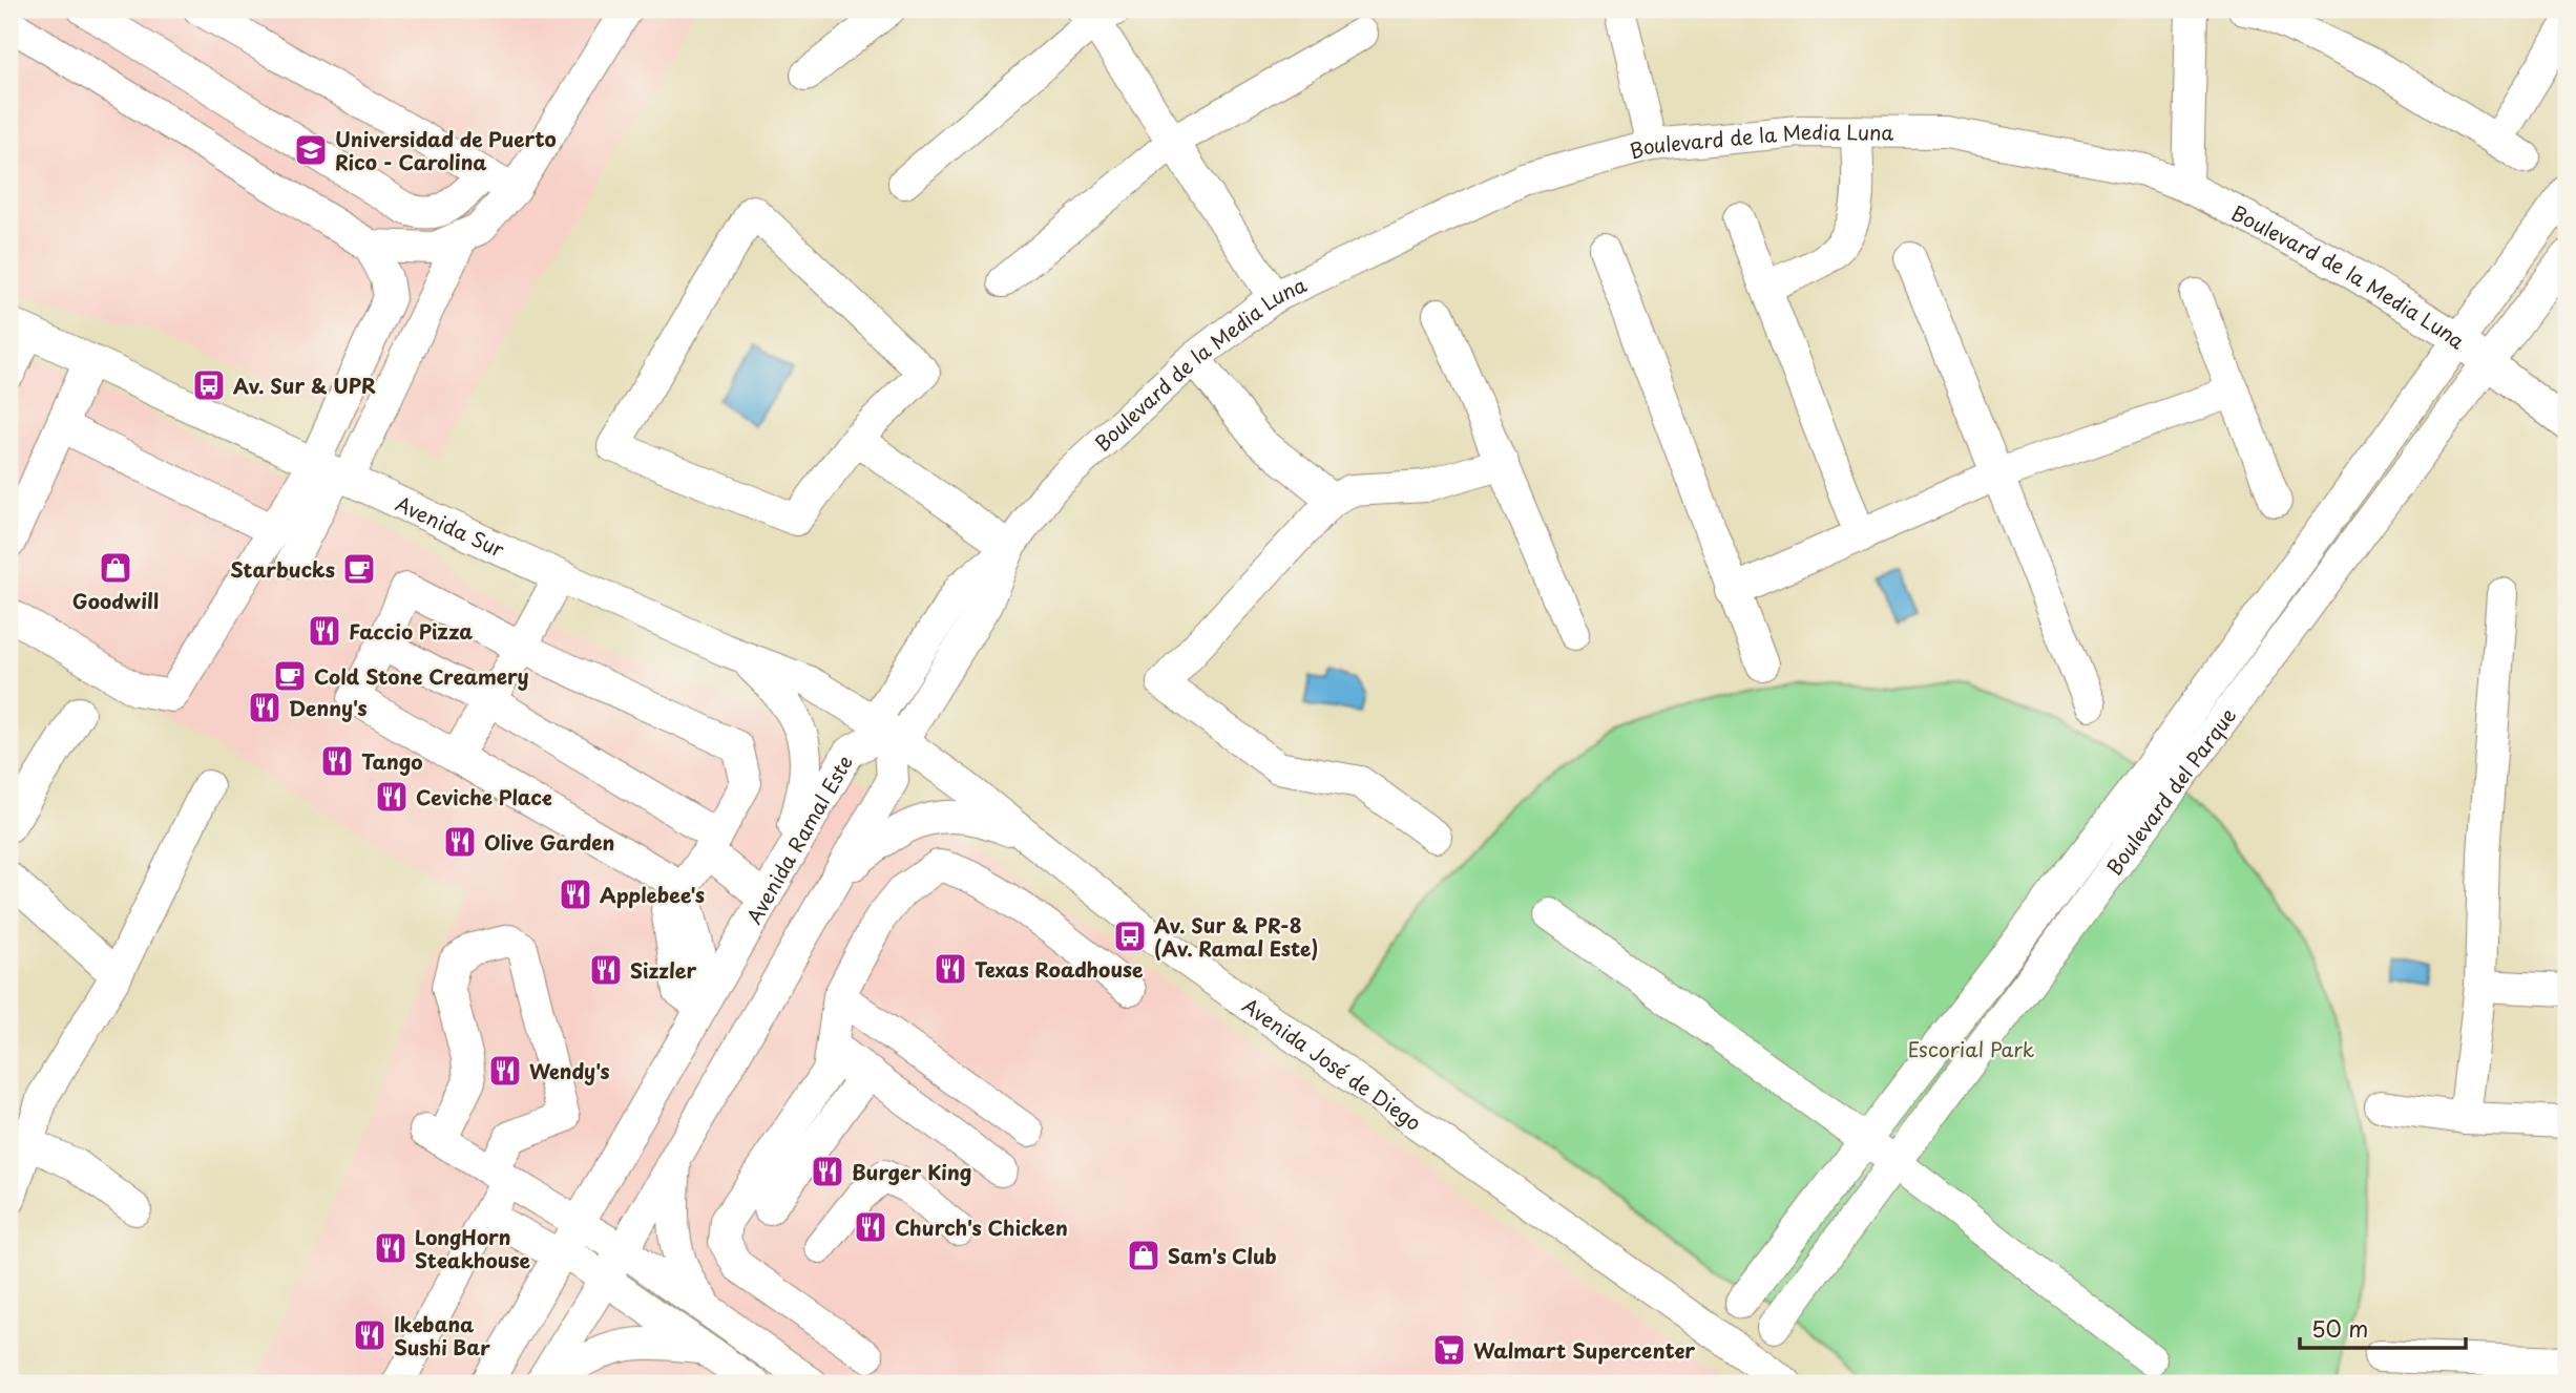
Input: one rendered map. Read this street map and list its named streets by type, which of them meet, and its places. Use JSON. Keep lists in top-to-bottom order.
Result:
{
  "streets": {
    "street": [
      "Boulevard de la Media Luna",
      "Avenida Sur",
      "Boulevard del Parque",
      "Avenida Ramal Este",
      "Avenida José de Diego"
    ]
  },
  "crossings": [
    ["Boulevard de la Media Luna", "Avenida Sur"],
    ["Boulevard de la Media Luna", "Boulevard del Parque"],
    ["Boulevard de la Media Luna", "Avenida Ramal Este"],
    ["Boulevard de la Media Luna", "Avenida José de Diego"],
    ["Avenida Sur", "Avenida Ramal Este"],
    ["Avenida Sur", "Avenida José de Diego"],
    ["Avenida Ramal Este", "Avenida José de Diego"]
  ],
  "parks": ["Escorial Park"],
  "places": {
    "school or university": ["Universidad de Puerto Rico - Carolina"],
    "bus stop": ["Av. Sur & UPR", "Av. Sur & PR-8 (Av. Ramal Este)"],
    "shop": ["Goodwill", "Sam's Club"],
    "cafe": ["Starbucks", "Cold Stone Creamery"],
    "restaurant": [
      "Faccio Pizza",
      "Denny's",
      "Tango",
      "Ceviche Place",
      "Olive Garden",
      "Applebee's",
      "Texas Roadhouse",
      "Sizzler",
      "Wendy's",
      "Burger King",
      "Church's Chicken",
      "LongHorn Steakhouse",
      "Ikebana Sushi Bar"
    ],
    "supermarket": ["Walmart Supercenter"]
  },
  "scale_bar": "50 m"
}
